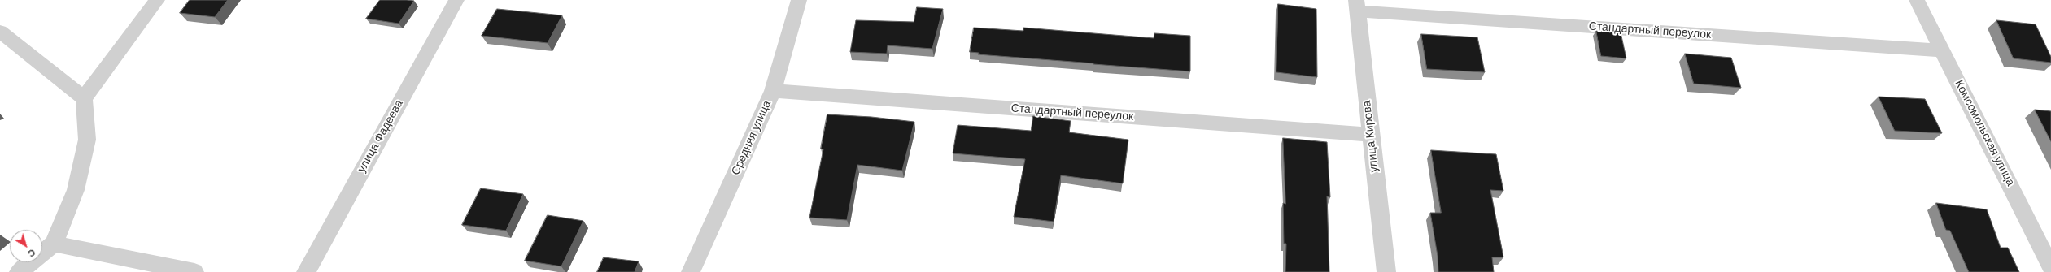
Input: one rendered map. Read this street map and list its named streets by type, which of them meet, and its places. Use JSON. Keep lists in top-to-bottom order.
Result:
{
  "streets": {
    "street": [
      "Стандартный переулок",
      "Комсомольская улица",
      "улица Фадеева",
      "улица Кирова",
      "Средняя улица"
    ]
  },
  "crossings": [
    ["Стандартный переулок", "Комсомольская улица"],
    ["Стандартный переулок", "улица Кирова"],
    ["Стандартный переулок", "Средняя улица"]
  ],
  "north": "bottom right"
}
